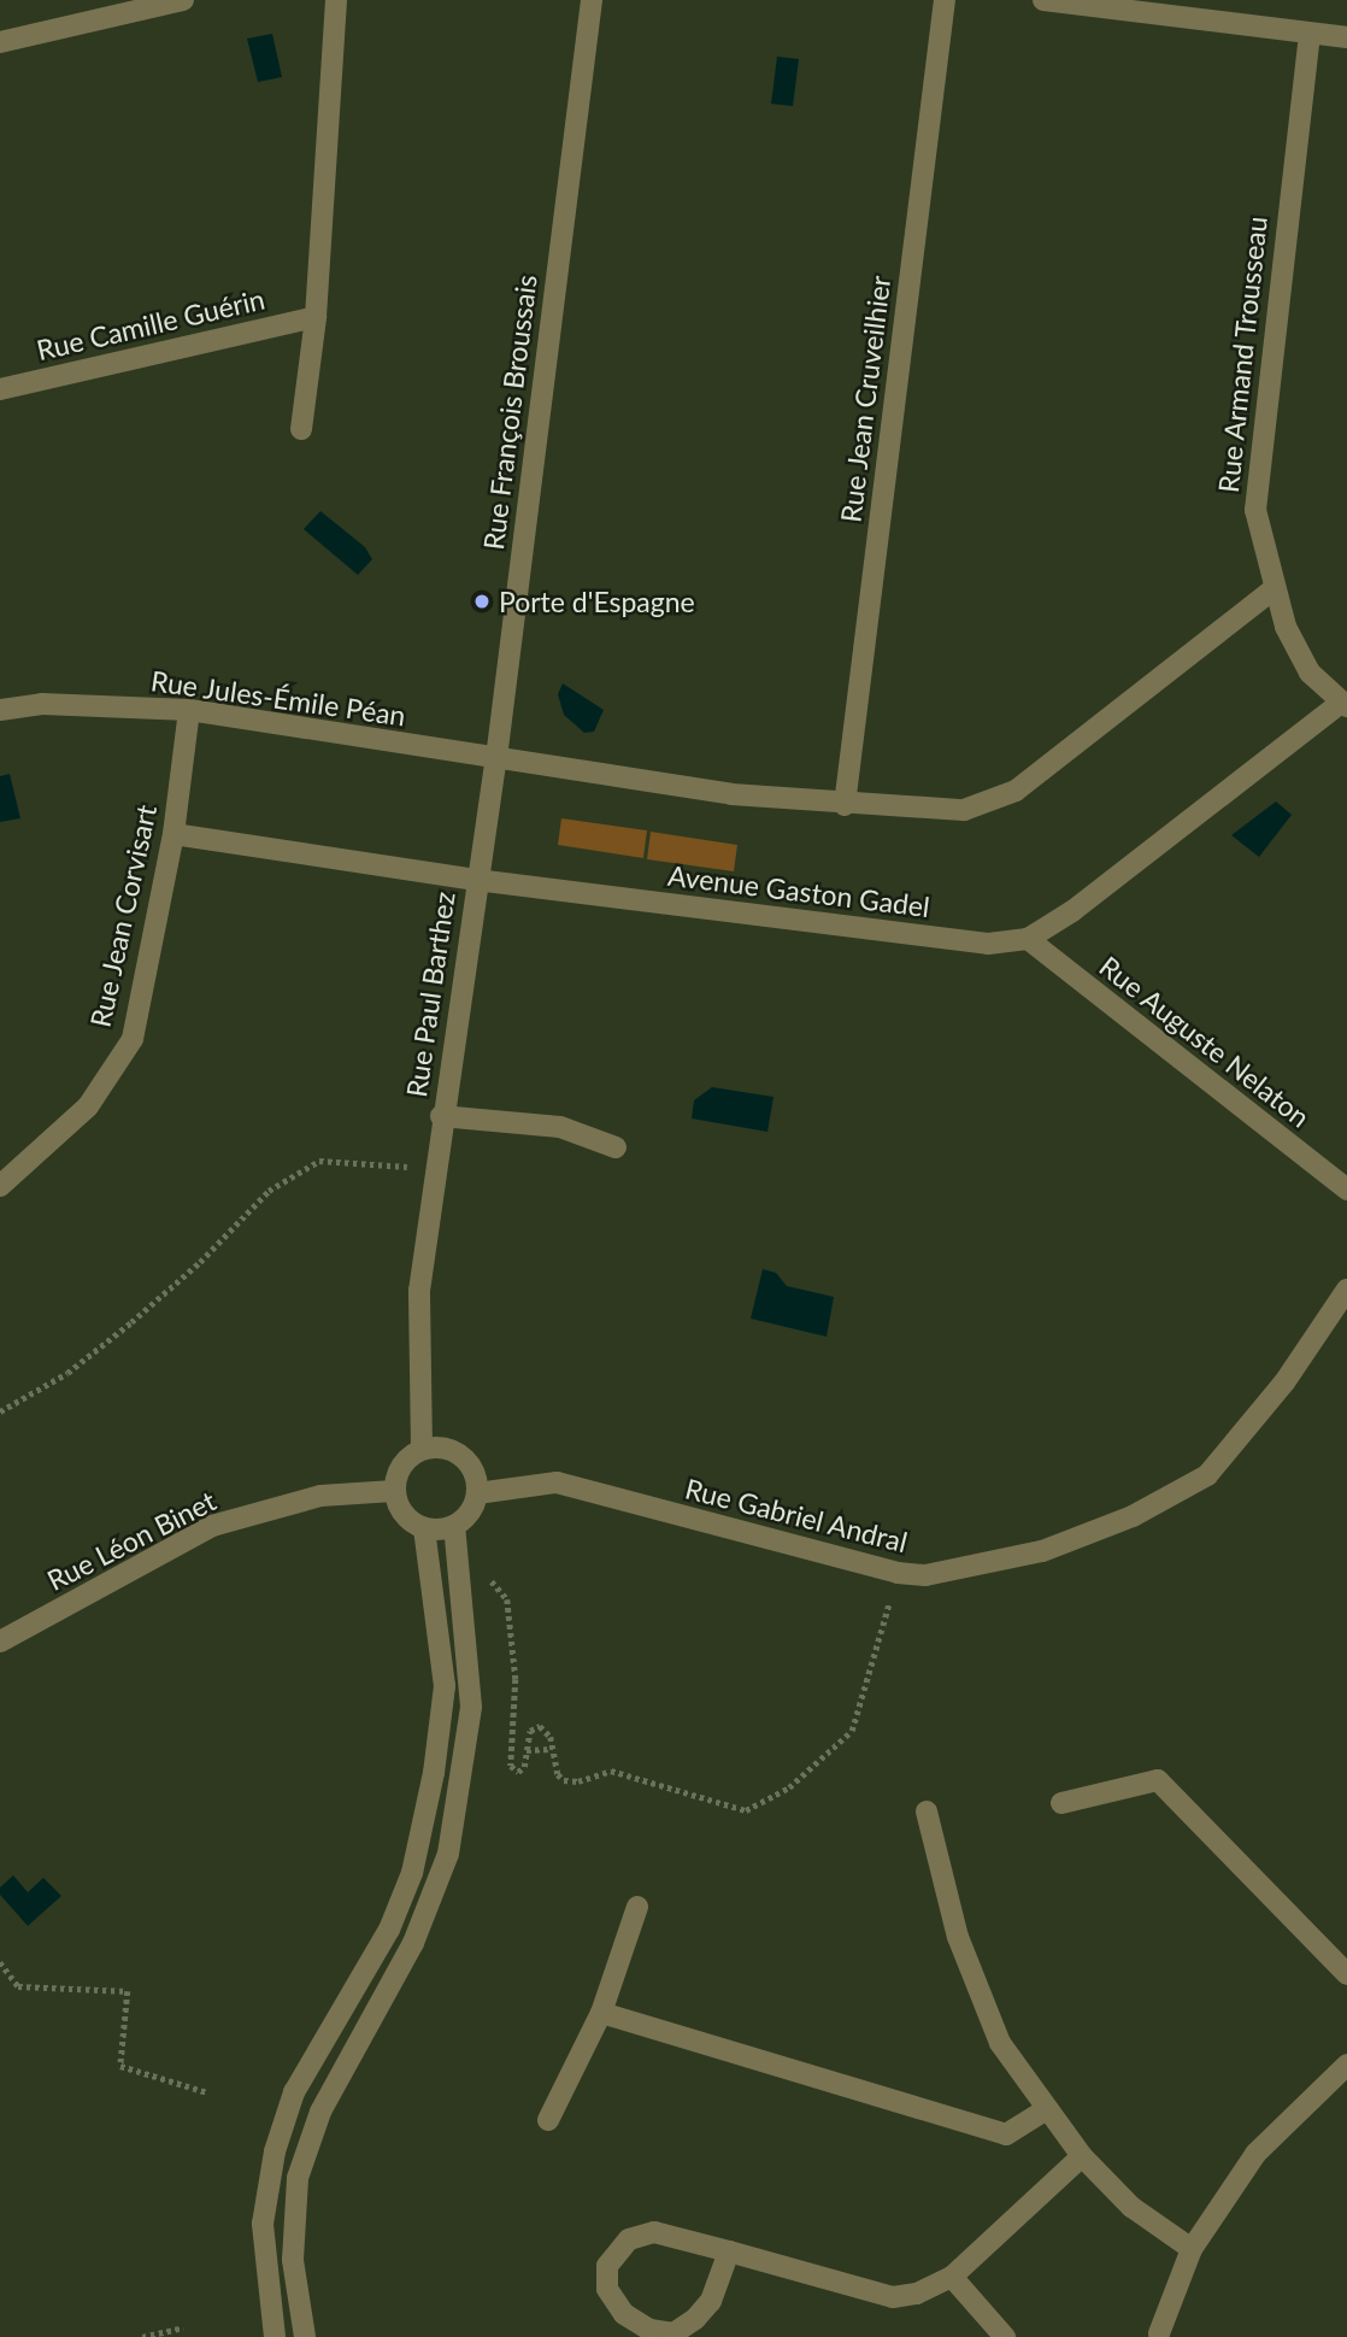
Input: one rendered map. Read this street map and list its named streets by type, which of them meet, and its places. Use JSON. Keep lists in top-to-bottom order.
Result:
{
  "streets": {
    "street": [
      "Rue Camille Guérin",
      "Rue Armand Trousseau",
      "Rue Jean Cruveilhier",
      "Rue François Broussais",
      "Rue Jules-Émile Péan",
      "Avenue Gaston Gadel",
      "Rue Jean Corvisart",
      "Rue Paul Barthez",
      "Rue Auguste Nelaton",
      "Rue Gabriel Andral",
      "Rue Léon Binet"
    ]
  },
  "crossings": [
    ["Rue Armand Trousseau", "Avenue Gaston Gadel"],
    ["Rue François Broussais", "Rue Jules-Émile Péan"],
    ["Rue François Broussais", "Avenue Gaston Gadel"],
    ["Rue François Broussais", "Rue Paul Barthez"],
    ["Rue Jules-Émile Péan", "Rue Jean Corvisart"],
    ["Avenue Gaston Gadel", "Rue Jean Corvisart"],
    ["Avenue Gaston Gadel", "Rue Paul Barthez"],
    ["Avenue Gaston Gadel", "Rue Auguste Nelaton"],
    ["Rue Paul Barthez", "Rue Gabriel Andral"],
    ["Rue Paul Barthez", "Rue Léon Binet"],
    ["Rue Gabriel Andral", "Rue Léon Binet"]
  ],
  "places": ["Porte d'Espagne"]
}
